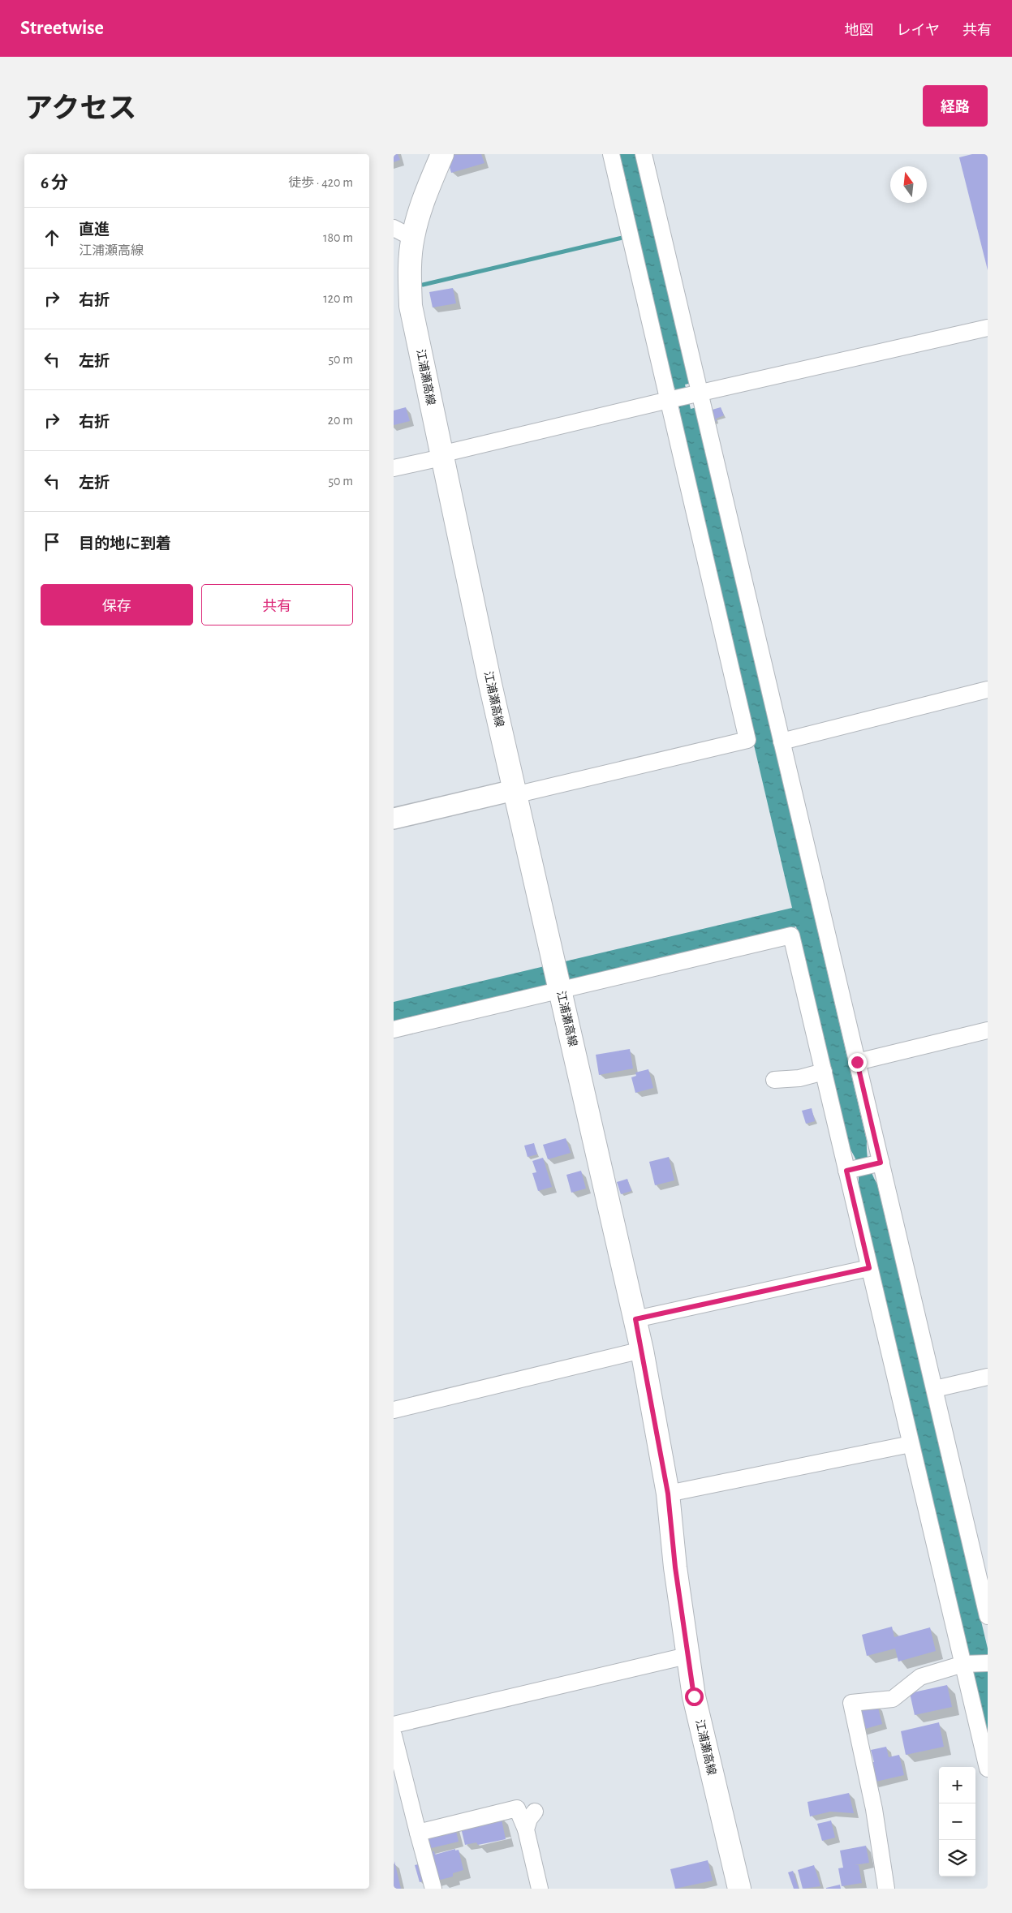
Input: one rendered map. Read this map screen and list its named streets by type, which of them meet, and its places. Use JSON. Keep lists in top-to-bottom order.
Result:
{
  "streets": {
    "main road": ["江浦瀬高線"]
  },
  "north": "top",
  "page": {
    "header": "Streetwise",
    "nav": ["地図", "レイヤ", "共有"],
    "title": "アクセス",
    "buttons": [
      "経路",
      ["保存", "共有"]
    ],
    "heading": ["6 分", "徒歩 · 420 m"],
    "list": [
      ["直進", "江浦瀬高線", "180 m"],
      ["右折", "120 m"],
      ["左折", "50 m"],
      ["右折", "20 m"],
      ["左折", "50 m"],
      "目的地に到着"
    ],
    "map_buttons": ["+", "−"]
  }
}
